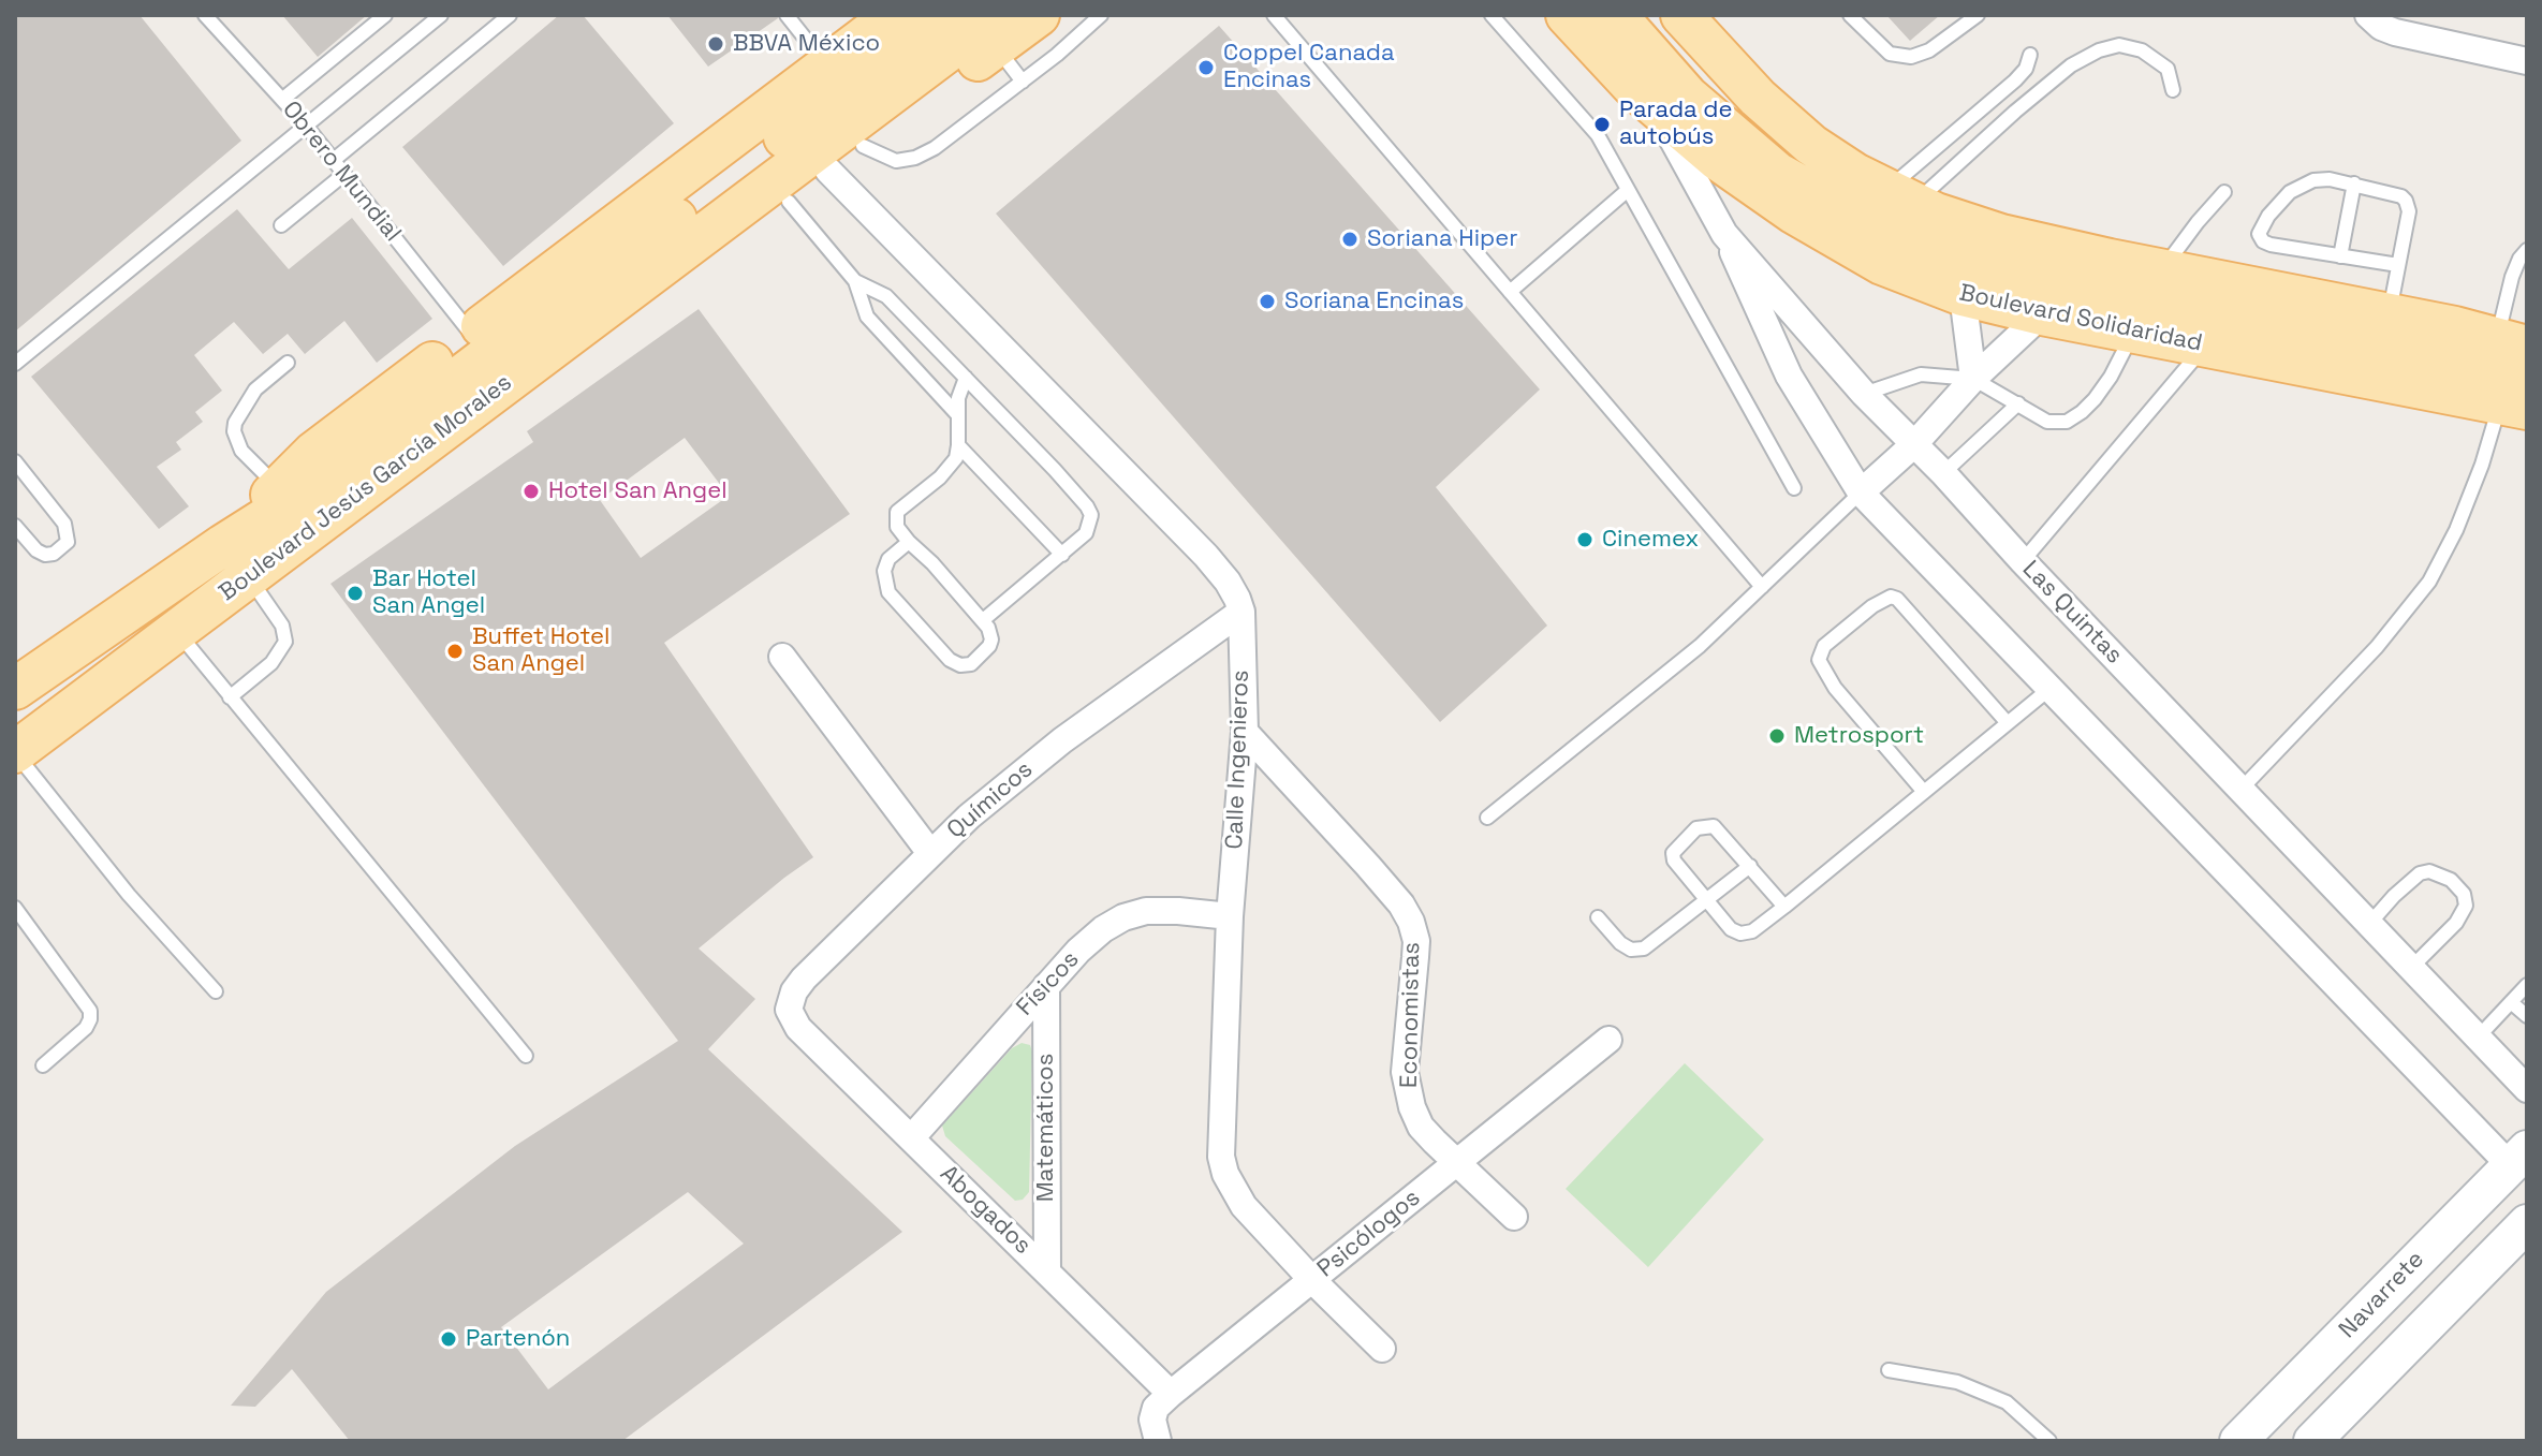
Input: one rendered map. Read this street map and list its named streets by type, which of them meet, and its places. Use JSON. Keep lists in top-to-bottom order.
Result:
{
  "streets": {
    "main road": ["Boulevard Solidaridad", "Boulevard Jesús García Morales", "Navarrete"],
    "street": [
      "Las Quintas",
      "Calle Ingenieros",
      "Químicos",
      "Físicos",
      "Economistas",
      "Matemáticos",
      "Abogados",
      "Psicólogos"
    ],
    "lane": ["Obrero Mundial"]
  },
  "crossings": [
    ["Boulevard Solidaridad", "Las Quintas"],
    ["Calle Ingenieros", "Químicos"],
    ["Calle Ingenieros", "Físicos"],
    ["Calle Ingenieros", "Economistas"],
    ["Calle Ingenieros", "Psicólogos"],
    ["Químicos", "Abogados"],
    ["Físicos", "Matemáticos"],
    ["Físicos", "Abogados"],
    ["Economistas", "Psicólogos"],
    ["Matemáticos", "Abogados"],
    ["Abogados", "Psicólogos"]
  ],
  "places": [
    "BBVA México",
    "Coppel Canada Encinas",
    "Parada de autobús",
    "Soriana Hiper",
    "Soriana Encinas",
    "Hotel San Angel",
    "Cinemex",
    "Bar Hotel San Angel",
    "Buffet Hotel San Angel",
    "Metrosport",
    "Partenón"
  ]
}
